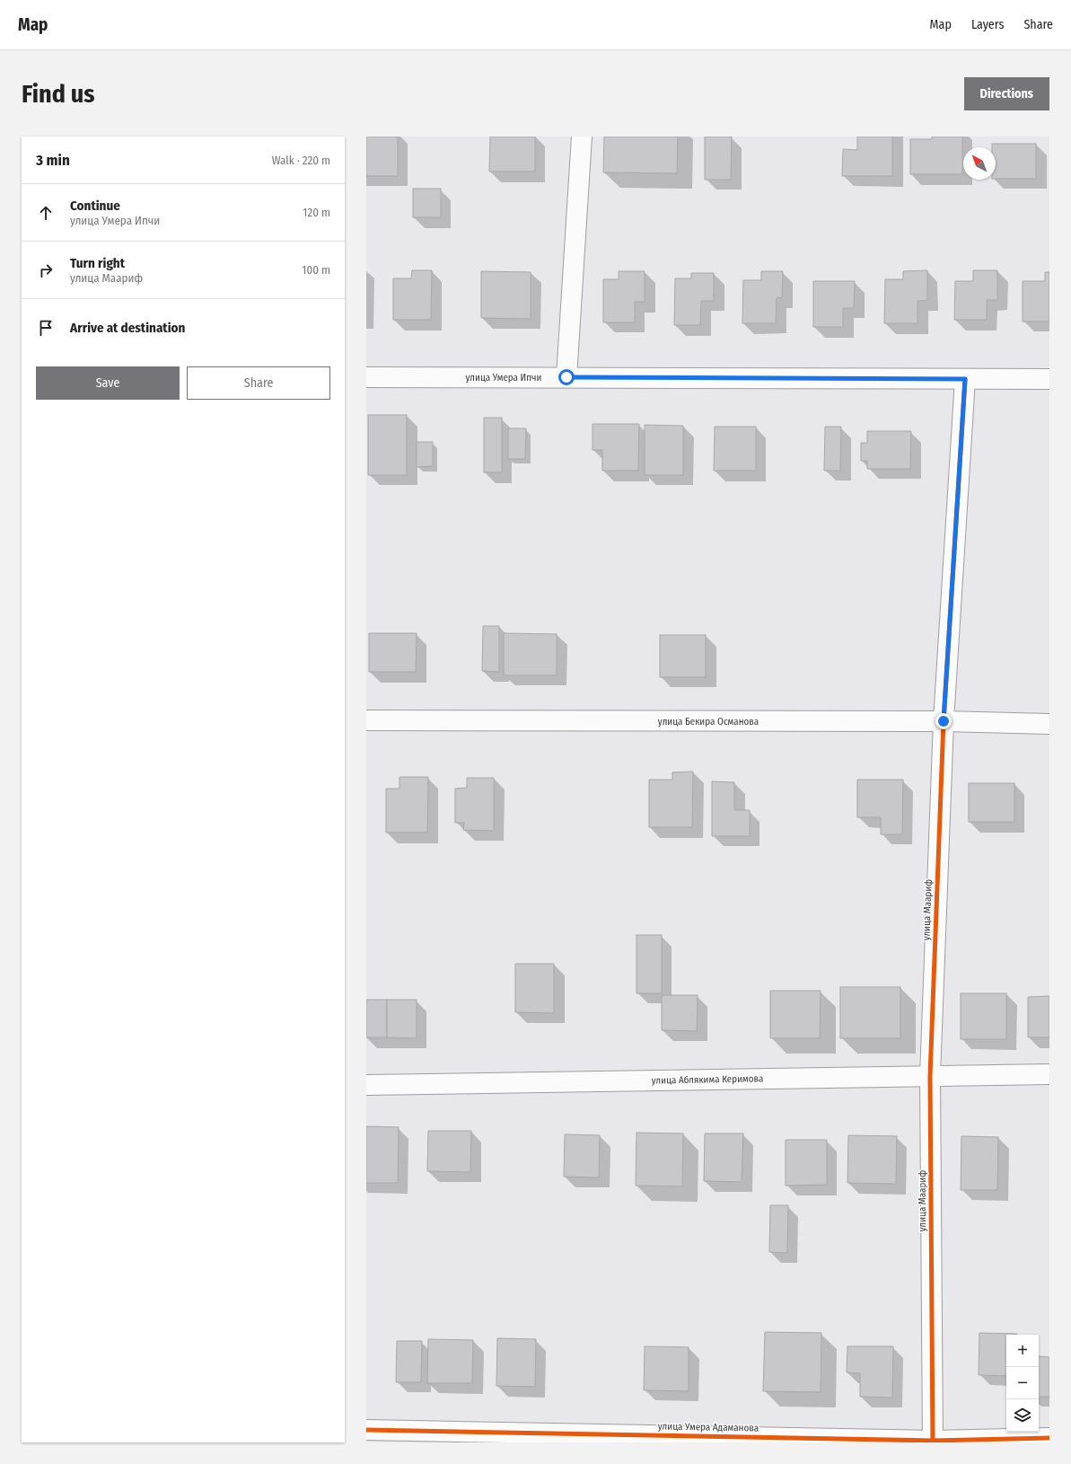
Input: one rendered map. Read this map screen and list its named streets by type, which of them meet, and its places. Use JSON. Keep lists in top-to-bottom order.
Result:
{
  "streets": {
    "street": [
      "улица Умера Ипчи",
      "улица Бекира Османова",
      "улица Маариф",
      "улица Аблякима Керимова",
      "улица Умера Адаманова"
    ]
  },
  "crossings": [
    ["улица Умера Ипчи", "улица Маариф"],
    ["улица Бекира Османова", "улица Маариф"],
    ["улица Маариф", "улица Аблякима Керимова"],
    ["улица Маариф", "улица Умера Адаманова"]
  ],
  "north": "top left",
  "page": {
    "header": "Map",
    "nav": ["Map", "Layers", "Share"],
    "buttons": [
      "Directions",
      ["Save", "Share"]
    ],
    "title": "Find us",
    "heading": ["3 min", "Walk · 220 m"],
    "list": [
      ["Continue", "улица Умера Ипчи", "120 m"],
      ["Turn right", "улица Маариф", "100 m"],
      "Arrive at destination"
    ],
    "map_buttons": ["+", "−"]
  }
}
